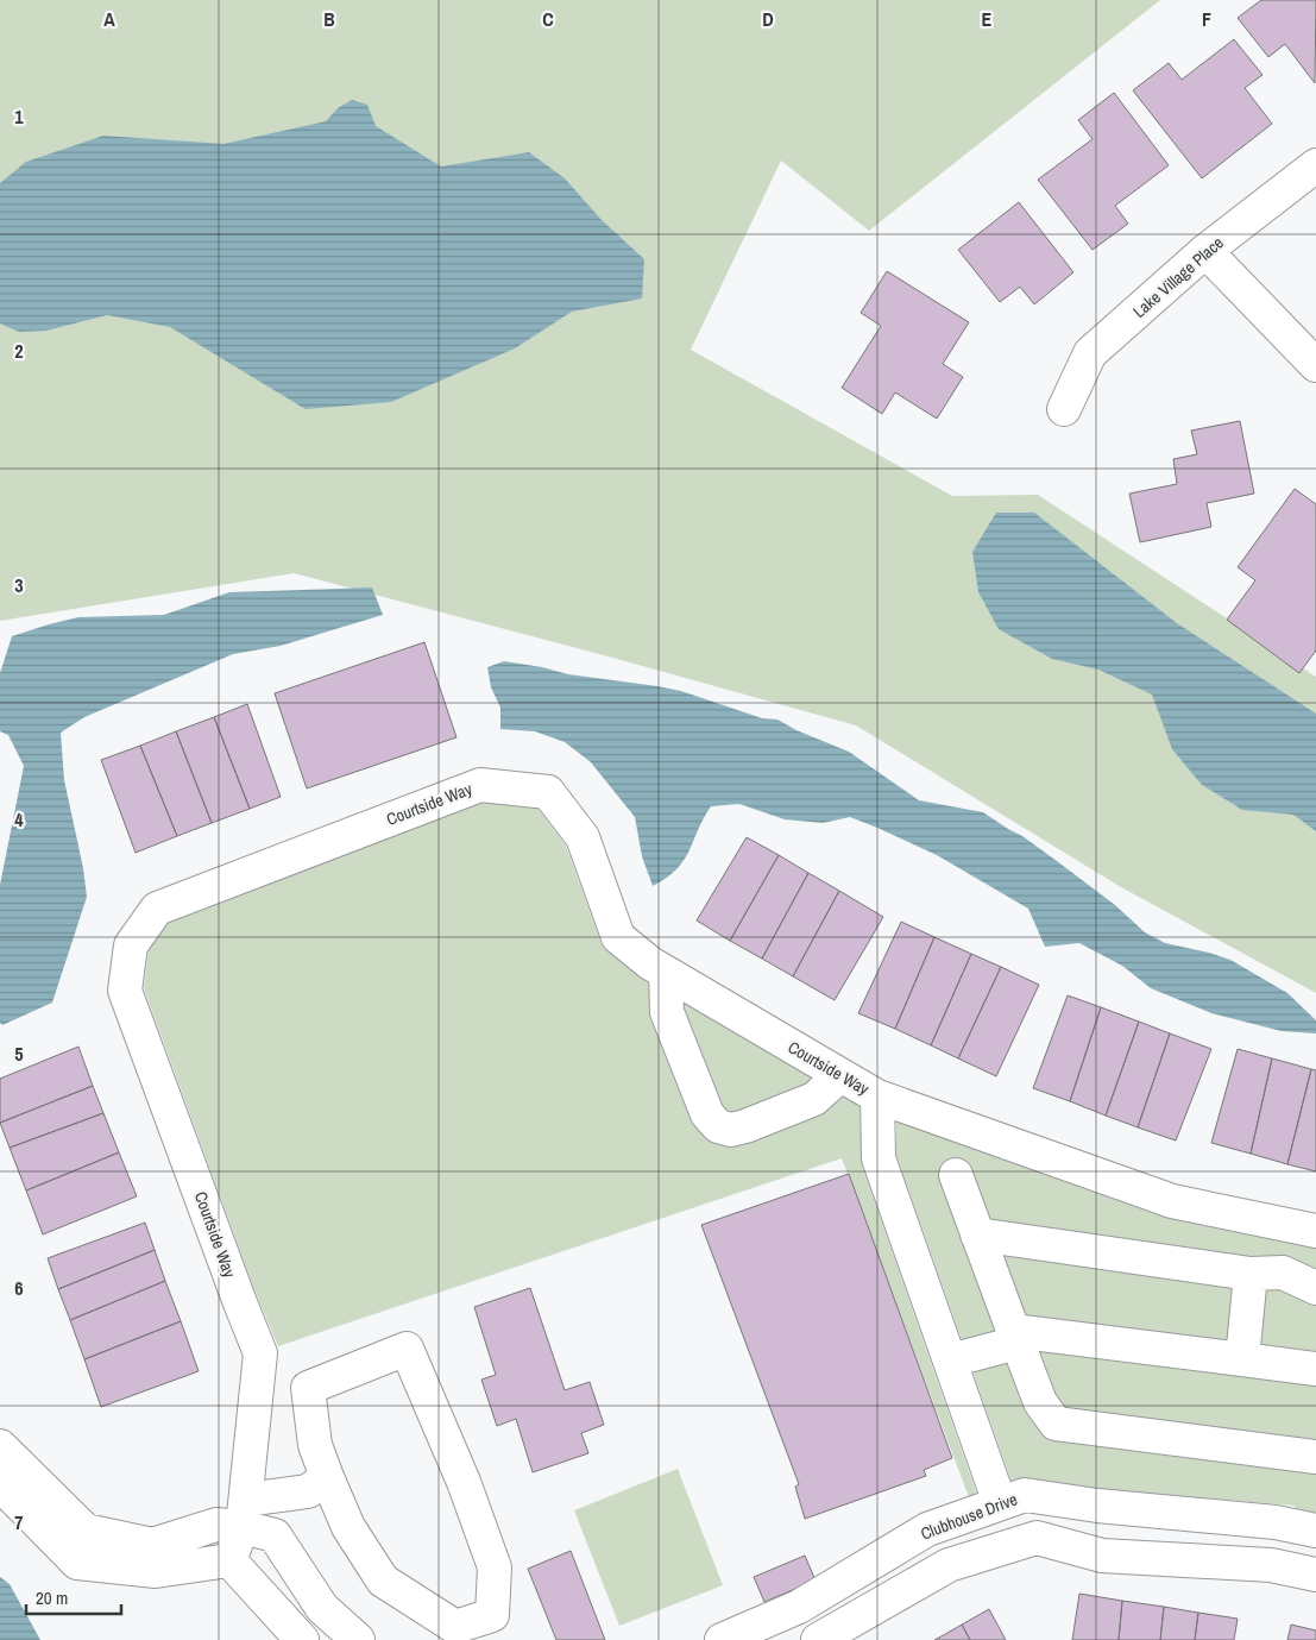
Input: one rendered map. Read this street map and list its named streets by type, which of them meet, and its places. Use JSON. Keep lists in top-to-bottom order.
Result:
{
  "streets": {
    "street": ["Lake Village Place", "Courtside Way", "Clubhouse Drive"]
  },
  "scale_bar": "20 m",
  "grid": {
    "columns": [
      "A",
      "B",
      "C",
      "D",
      "E",
      "F"
    ],
    "rows": [
      "1",
      "2",
      "3",
      "4",
      "5",
      "6",
      "7"
    ]
  }
}
